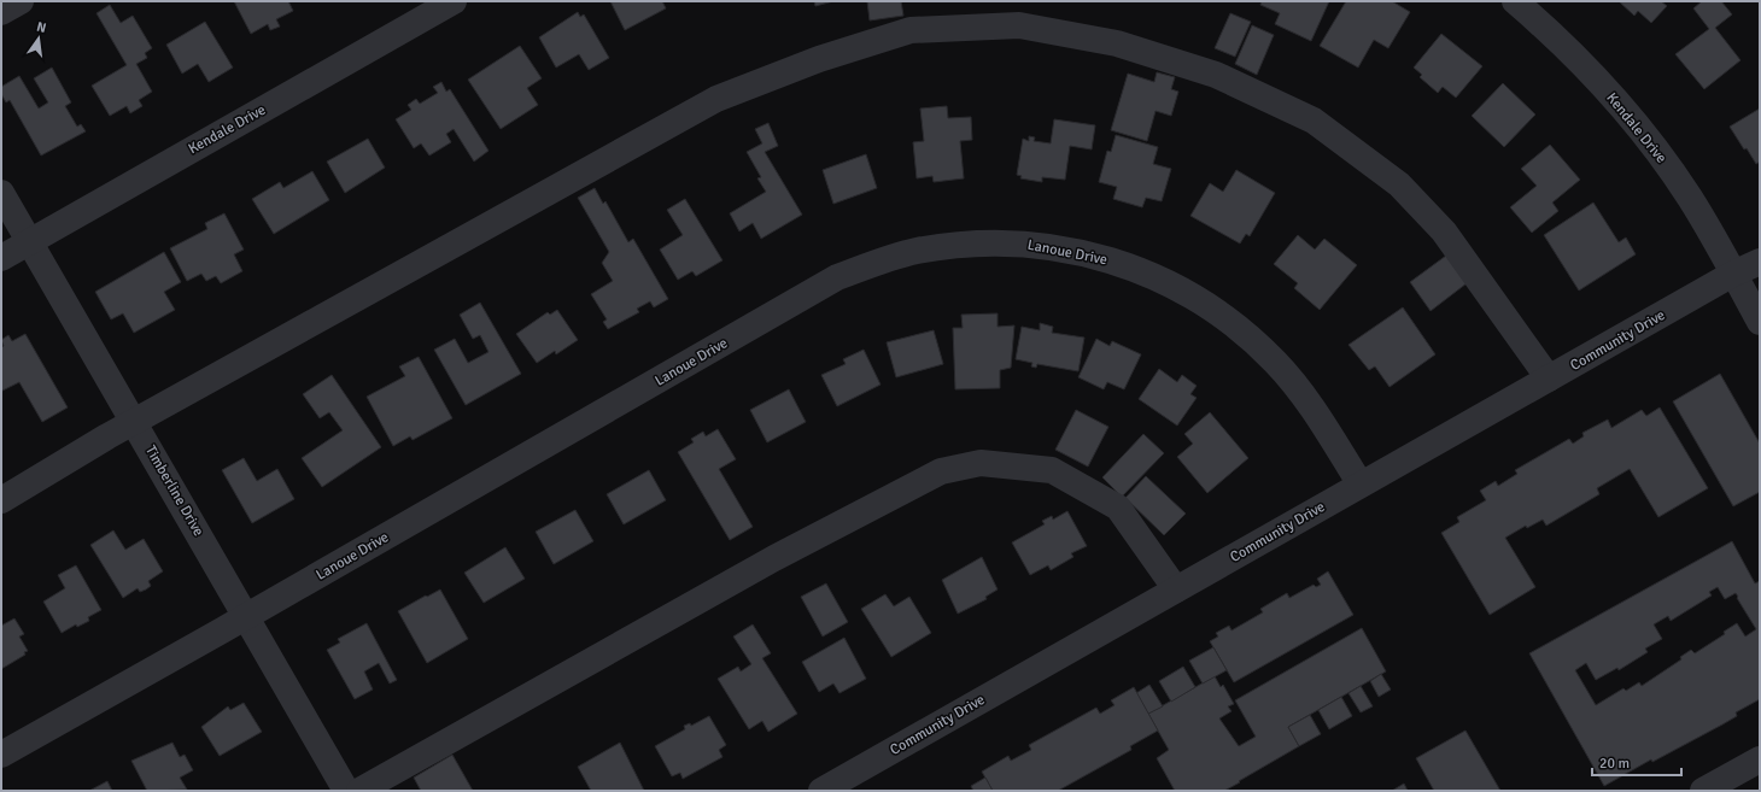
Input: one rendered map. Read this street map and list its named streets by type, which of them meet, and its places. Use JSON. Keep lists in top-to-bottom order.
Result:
{
  "streets": {
    "street": [
      "Kendale Drive",
      "Lanoue Drive",
      "Community Drive",
      "Timberline Drive"
    ]
  },
  "crossings": [
    ["Kendale Drive", "Community Drive"],
    ["Kendale Drive", "Timberline Drive"],
    ["Lanoue Drive", "Community Drive"],
    ["Lanoue Drive", "Timberline Drive"]
  ],
  "scale_bar": "20 m",
  "north": "top"
}
